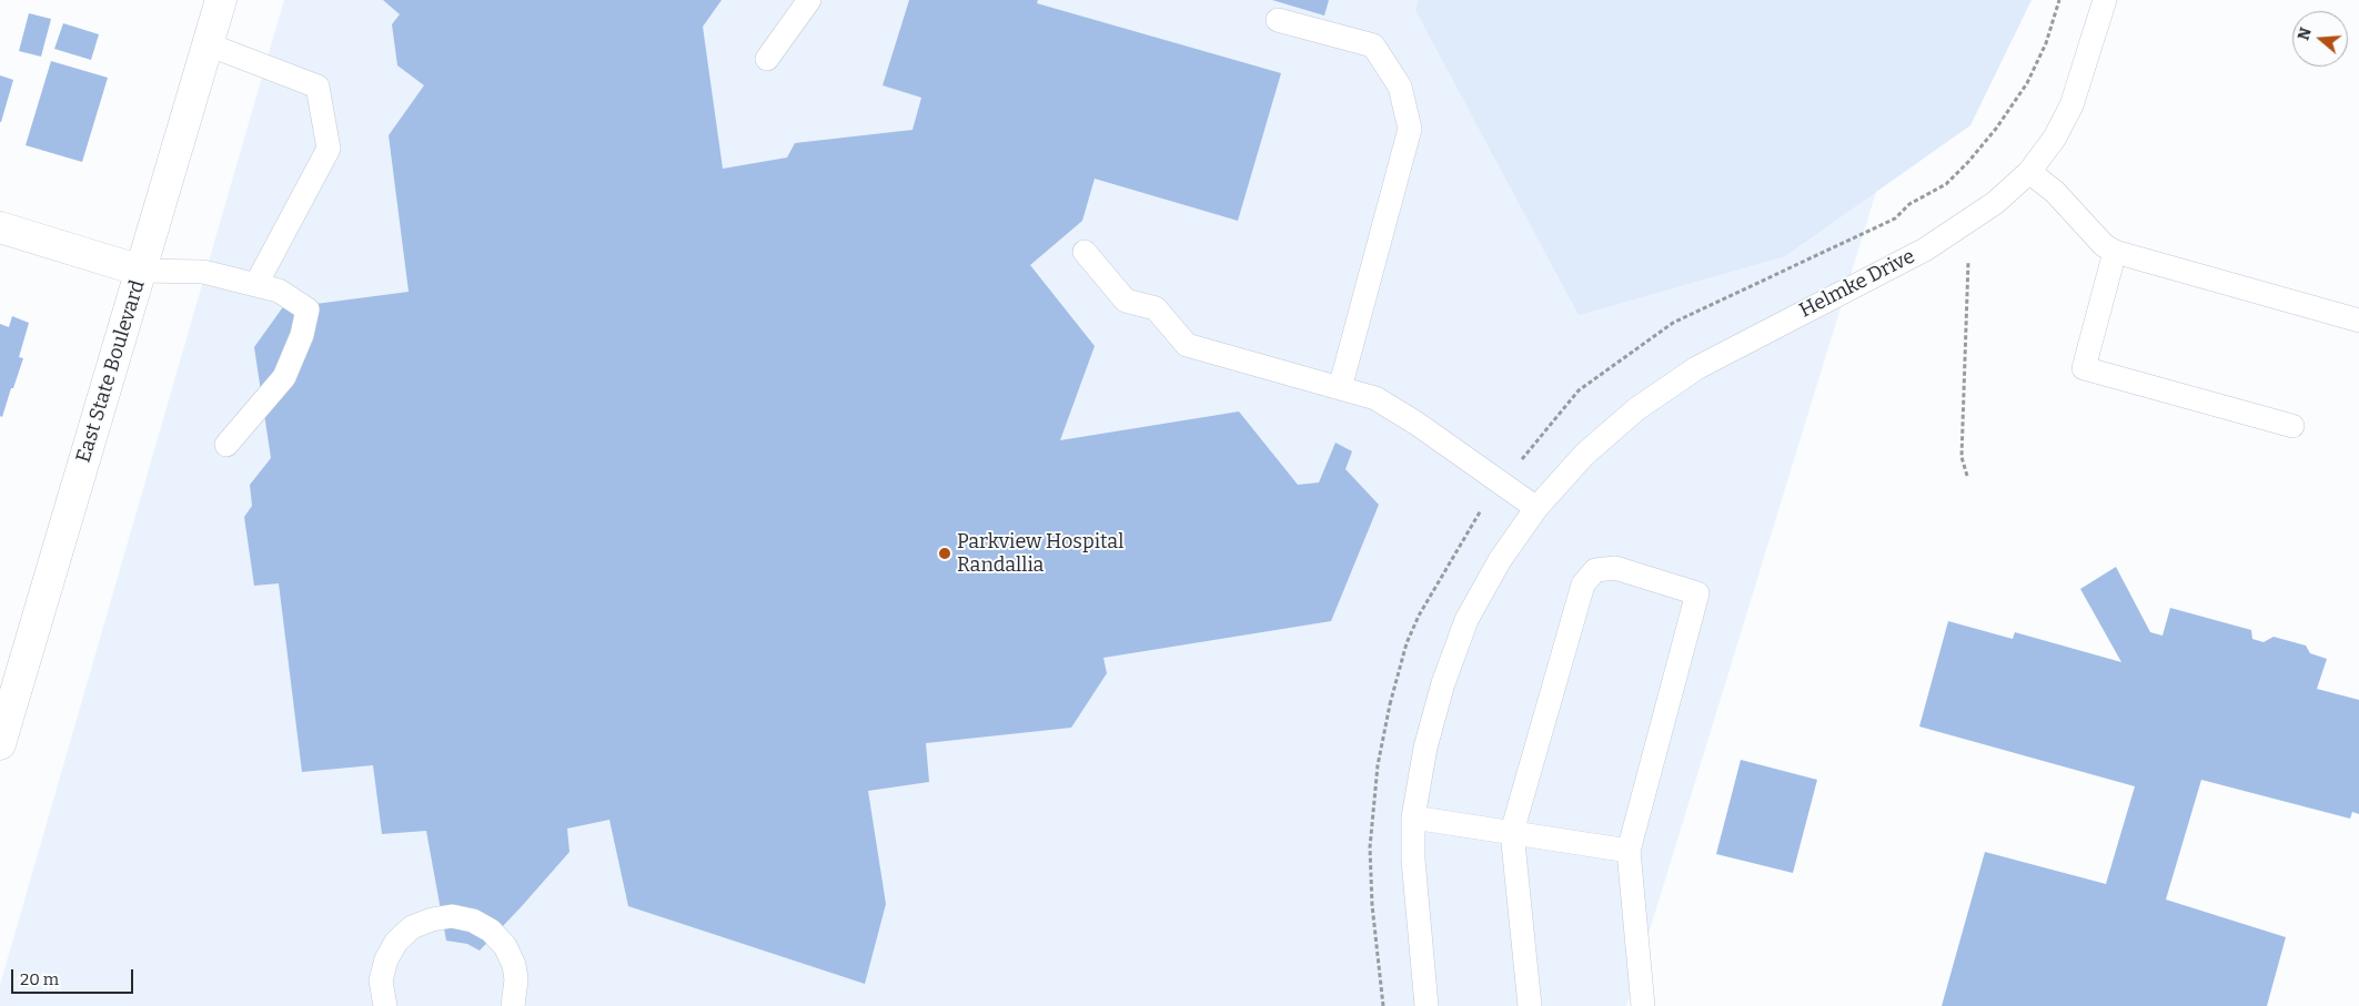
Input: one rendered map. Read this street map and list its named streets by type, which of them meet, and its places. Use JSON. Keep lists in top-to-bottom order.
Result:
{
  "streets": {
    "main road": ["East State Boulevard"],
    "lane": ["Helmke Drive"]
  },
  "places": ["Parkview Hospital Randallia"],
  "scale_bar": "20 m",
  "north": "left"
}
